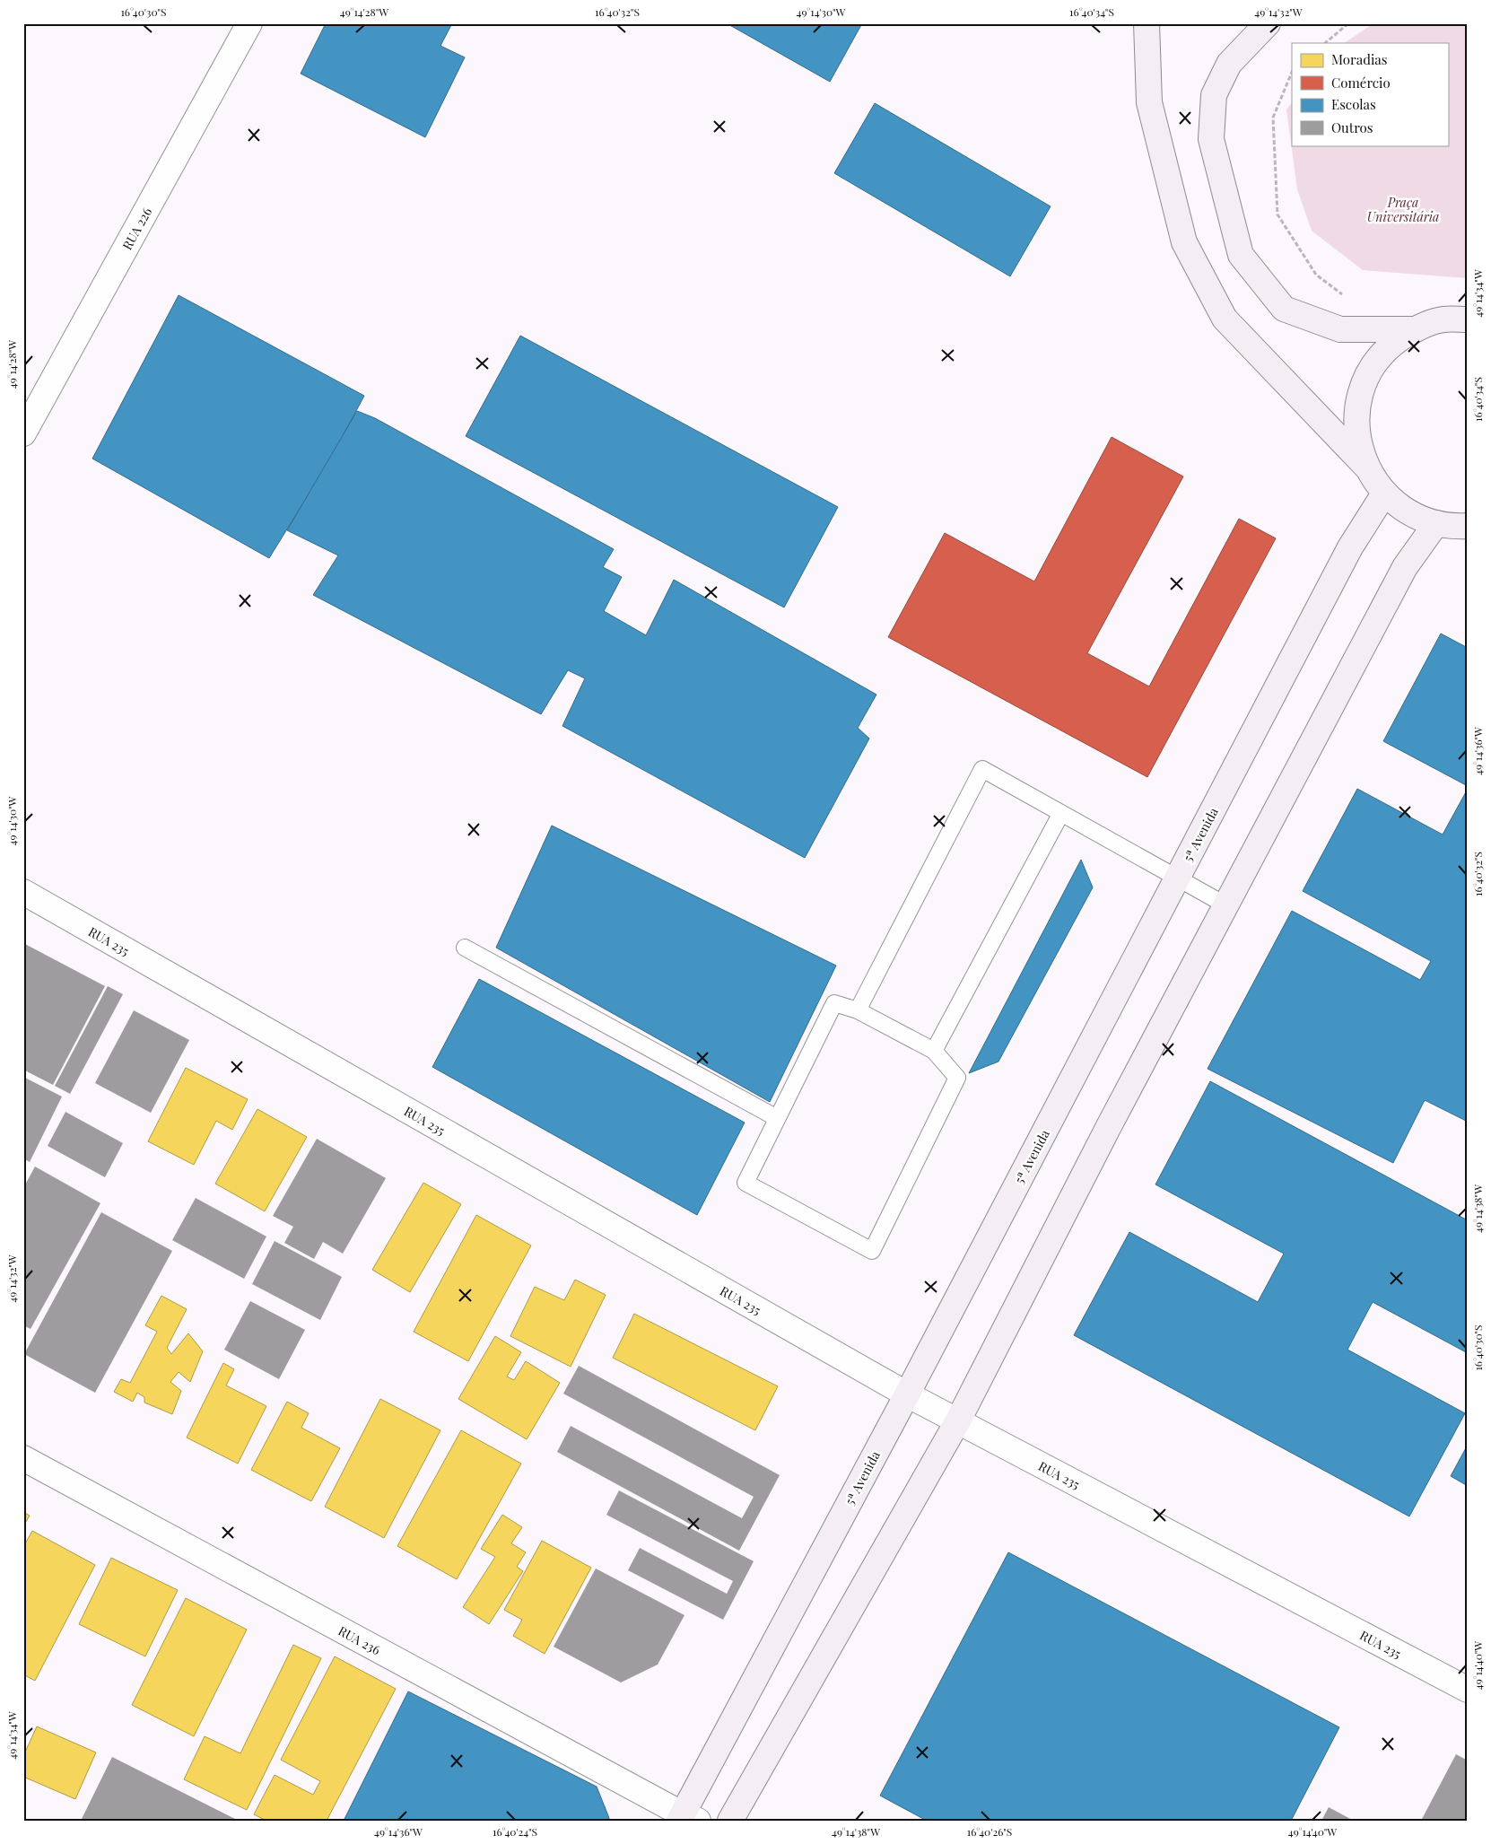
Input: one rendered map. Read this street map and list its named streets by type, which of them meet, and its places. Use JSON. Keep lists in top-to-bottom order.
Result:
{
  "streets": {
    "main road": ["5ª Avenida"],
    "street": ["RUA 226", "RUA 235", "RUA 236"]
  },
  "crossings": [
    ["5ª Avenida", "RUA 235"],
    ["5ª Avenida", "RUA 236"]
  ],
  "parks": ["Praça Universitária"],
  "legend": [
    "Moradias",
    "Comércio",
    "Escolas",
    "Outros"
  ],
  "coordinates": [
    "16°40'30\"S",
    "49°14'28\"W",
    "16°40'32\"S",
    "49°14'30\"W",
    "16°40'34\"S",
    "49°14'32\"W",
    "49°14'34\"W",
    "49°14'36\"W",
    "49°14'38\"W",
    "49°14'40\"W",
    "16°40'24\"S",
    "16°40'26\"S"
  ]
}
